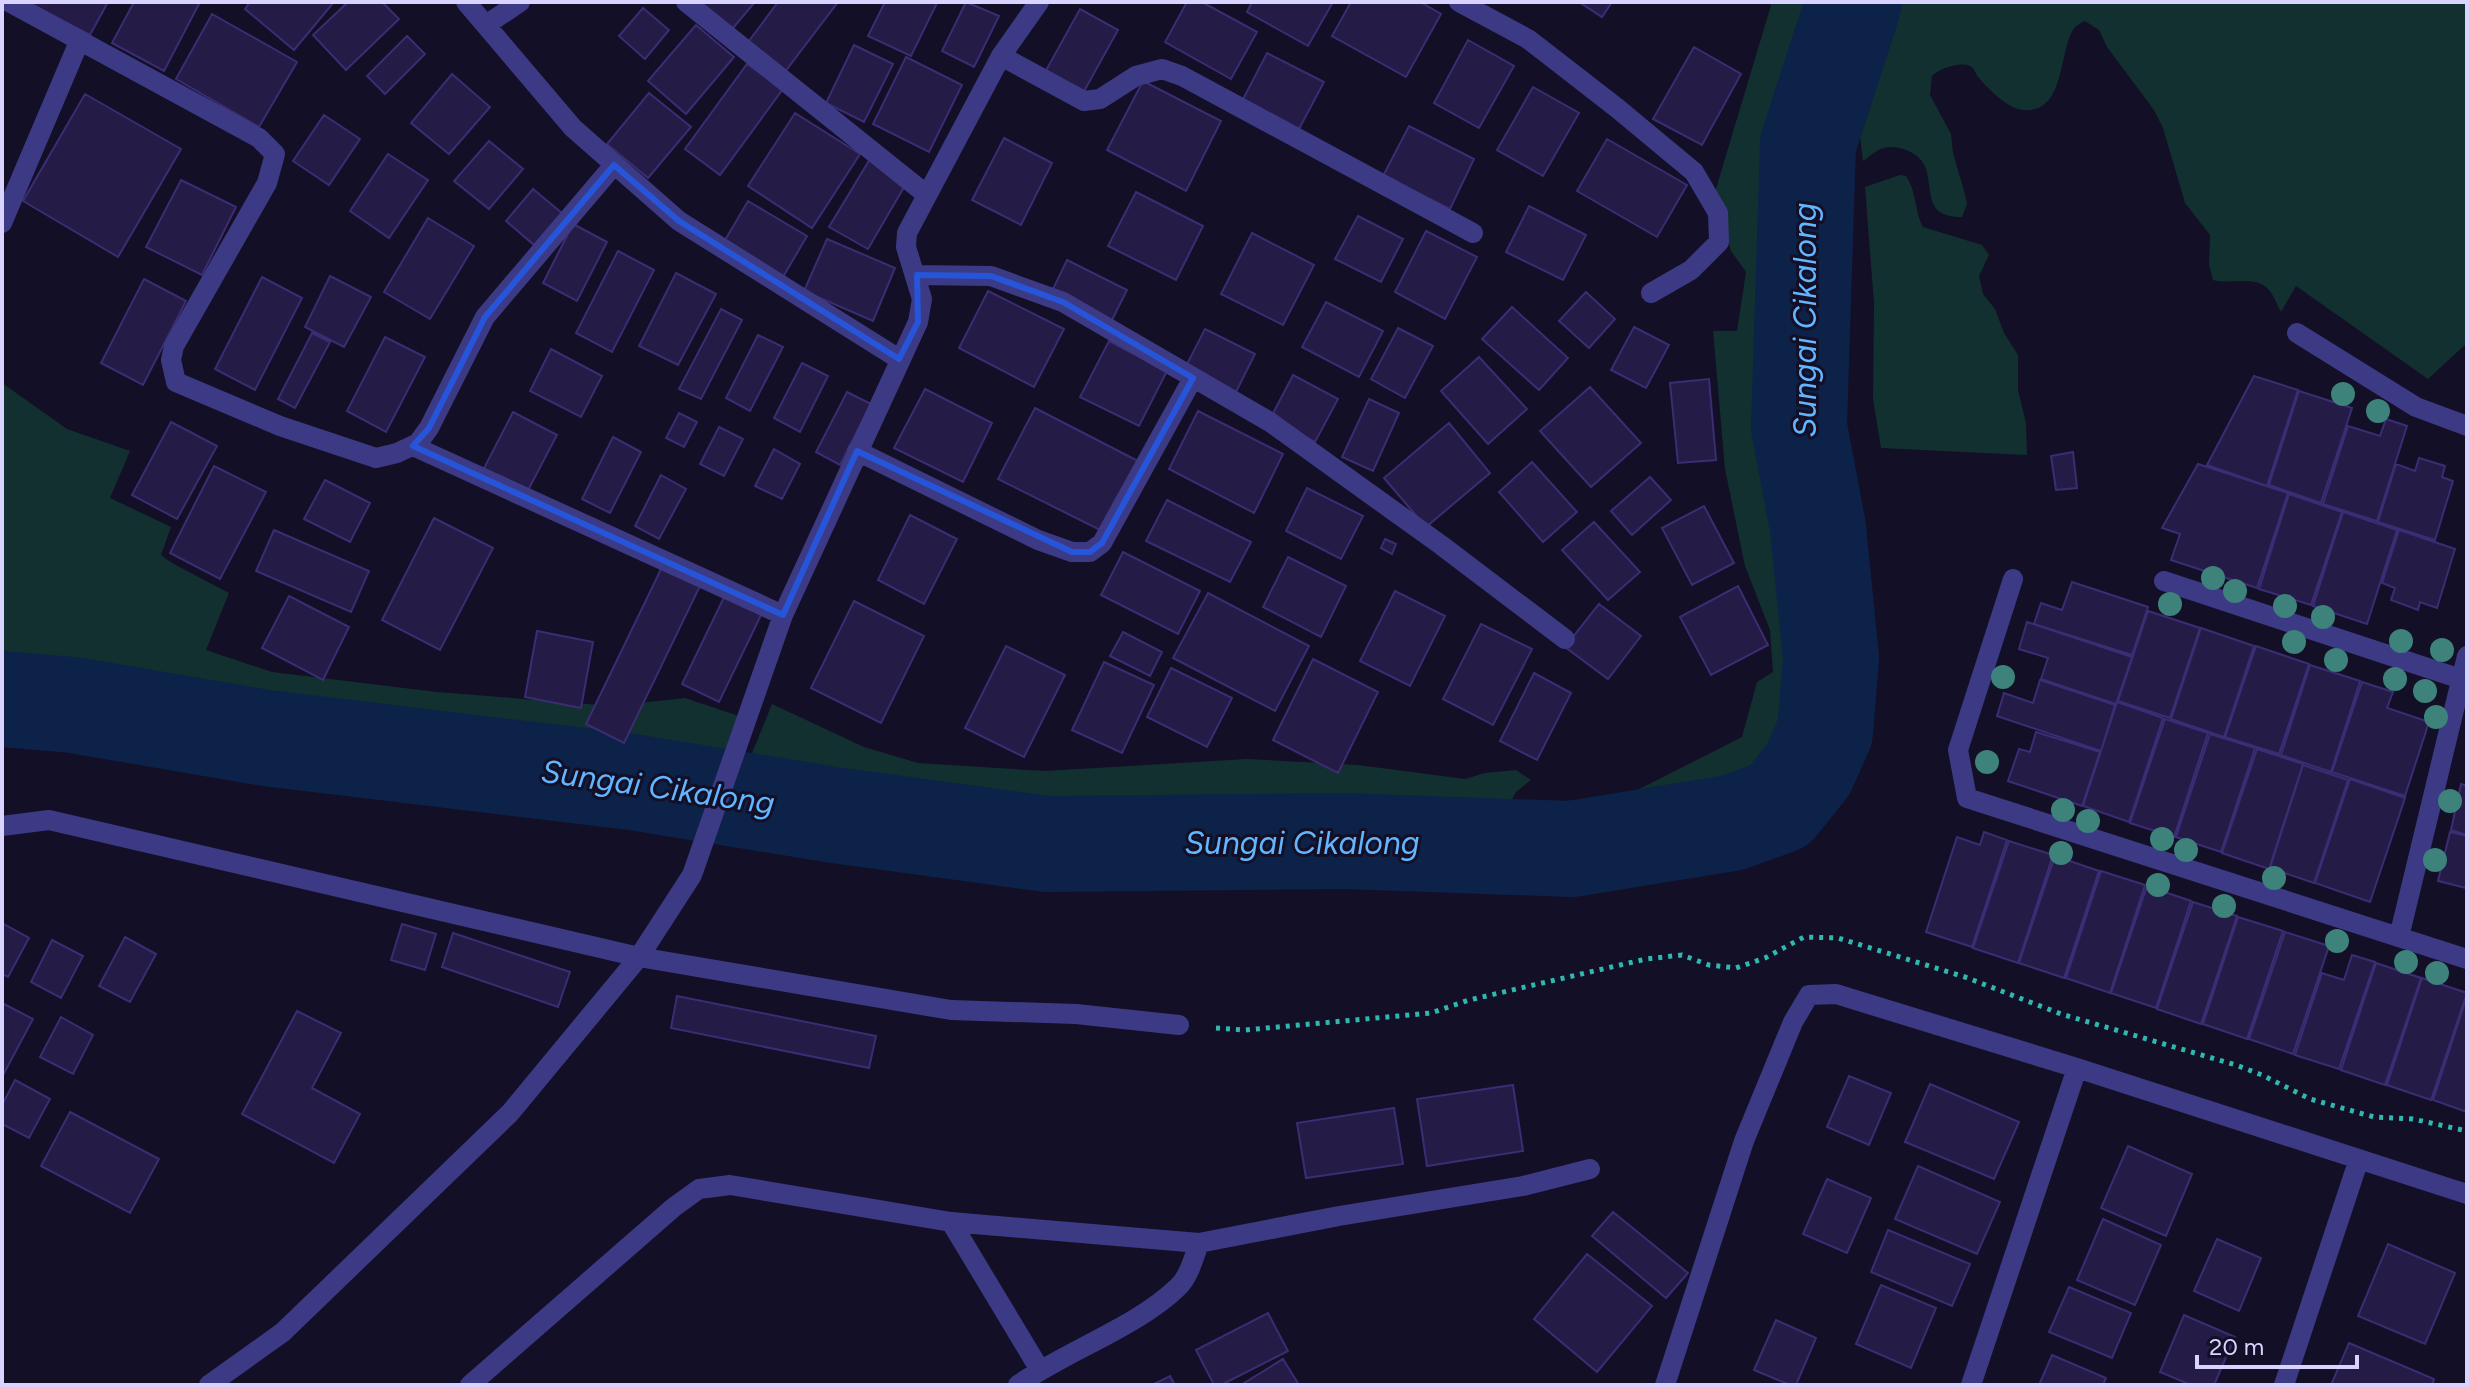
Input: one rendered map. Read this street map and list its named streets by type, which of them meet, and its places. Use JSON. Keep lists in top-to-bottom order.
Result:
{
  "water": ["Sungai Cikalong"],
  "scale_bar": "20 m"
}
